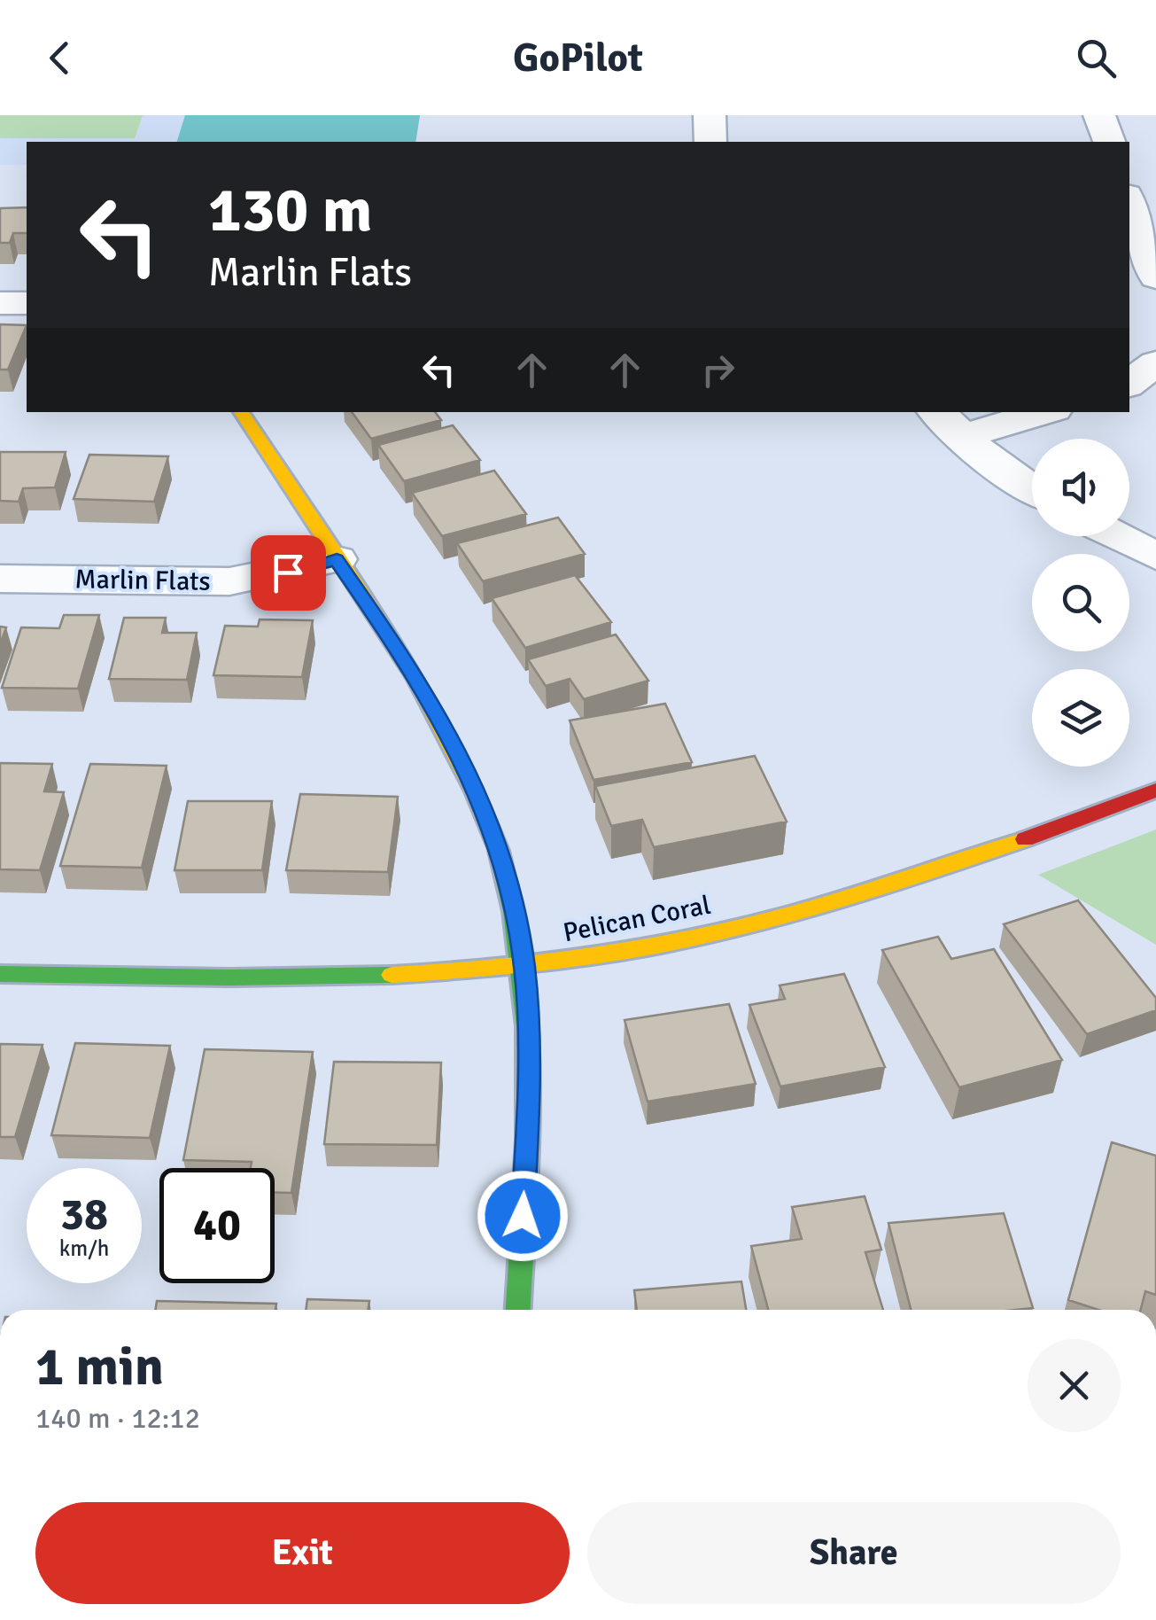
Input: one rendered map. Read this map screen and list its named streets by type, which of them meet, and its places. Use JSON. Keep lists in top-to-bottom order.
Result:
{
  "streets": {
    "street": ["Marlin Flats", "Pelican Coral"]
  },
  "page": {
    "header": "GoPilot",
    "turn": ["130 m", "Marlin Flats"],
    "speed": "38 km/h",
    "limit": "40",
    "heading": ["1 min", "140 m · 12:12"],
    "buttons": ["Exit", "Share"]
  }
}
